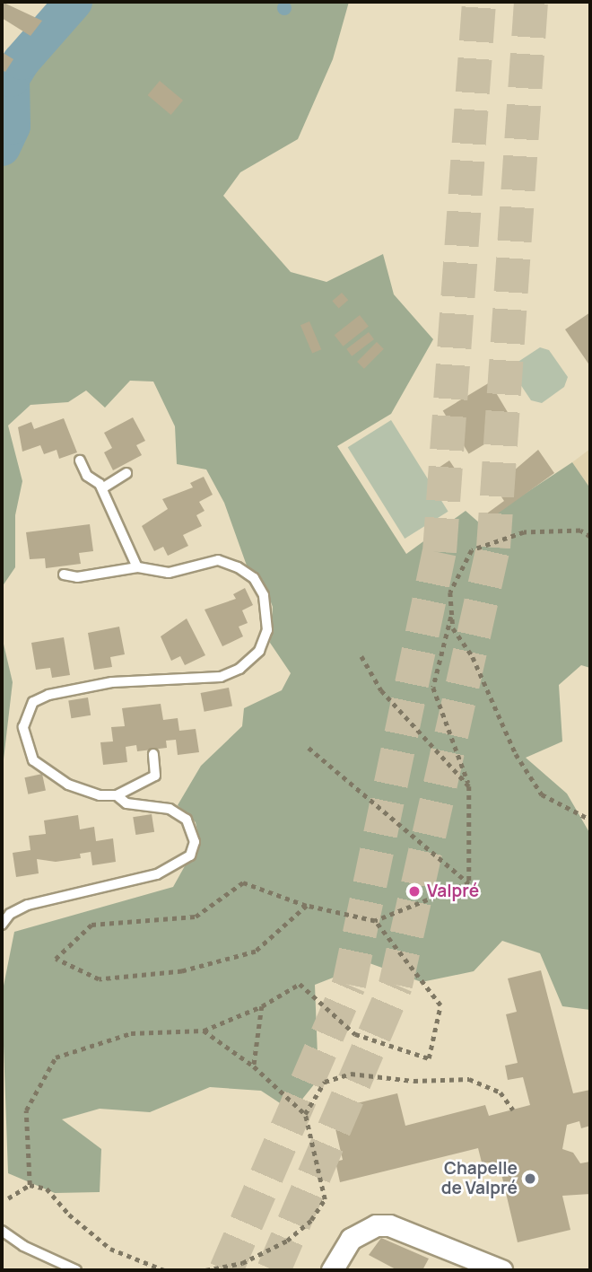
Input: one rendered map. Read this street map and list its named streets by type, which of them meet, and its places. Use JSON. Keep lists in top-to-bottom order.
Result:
{
  "places": ["Valpré", "Chapelle de Valpré"]
}
